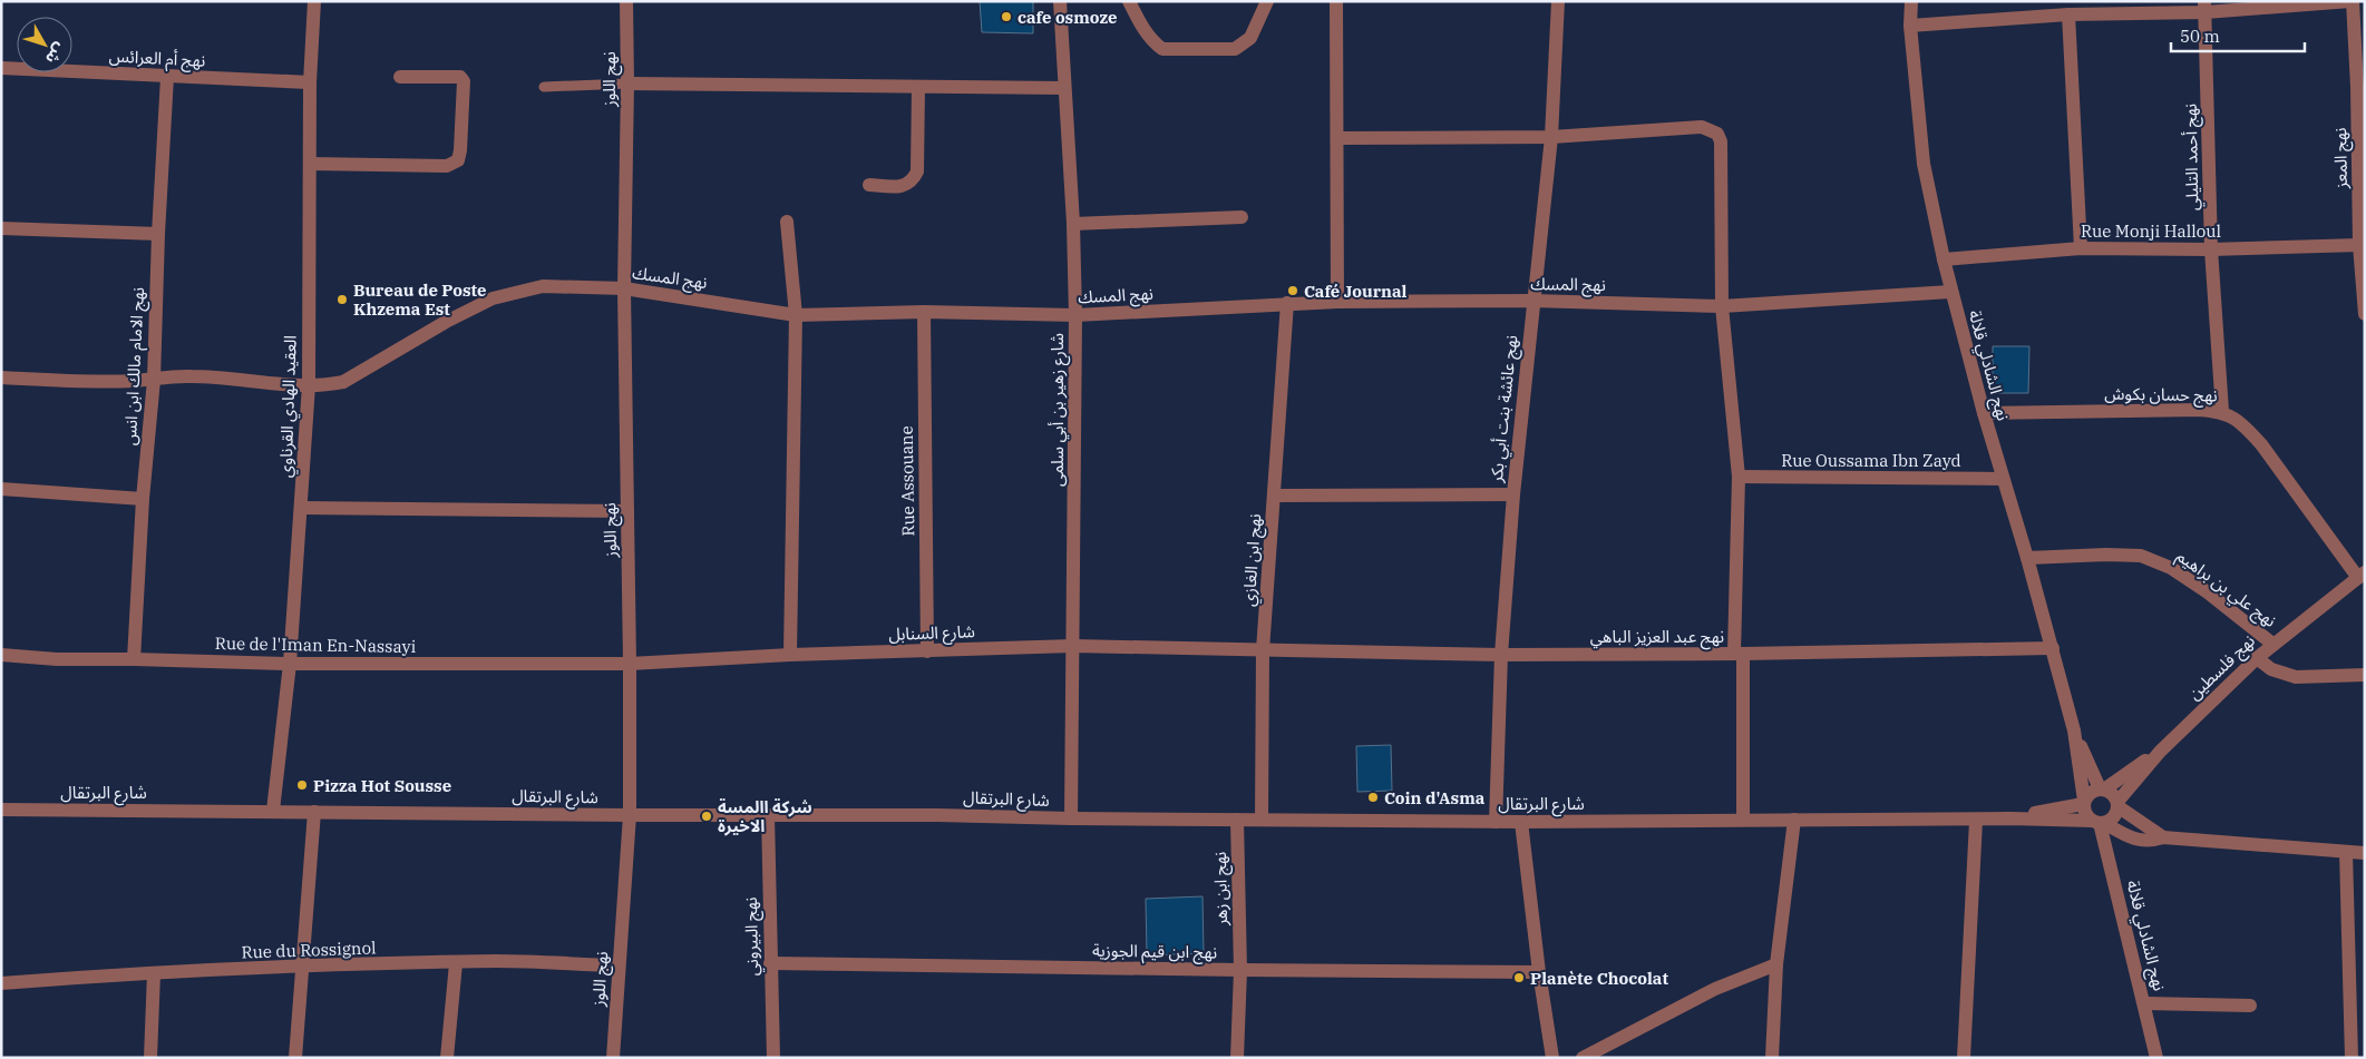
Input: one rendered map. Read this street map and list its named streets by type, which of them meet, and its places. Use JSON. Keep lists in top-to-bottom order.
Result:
{
  "streets": {
    "street": [
      "نهج أم العرائس",
      "نهج اللوز",
      "نهج أحمد التليلي",
      "نهج المعز",
      "Rue Monji Halloul",
      "نهج المسك",
      "نهج الشادلي قلالة",
      "نهج الامام مالك ابن انس",
      "نهج حسان بكوش",
      "العقيد الهادي القرناوي",
      "نهج عائشة بنت أبي بكر",
      "شارع زهير بن أبي سلمى",
      "Rue Oussama Ibn Zayd",
      "Rue Assouane",
      "نهج ابن الغازي",
      "نهج علي بن براهيم",
      "شارع السنابل",
      "نهج عبد العزيز الباهي",
      "Rue de l'Iman En-Nassayi",
      "نهج فلسطين",
      "شارع البرتقال",
      "نهج ابن زهر",
      "نهج البيروني",
      "Rue du Rossignol",
      "نهج ابن قيم الجوزية"
    ]
  },
  "crossings": [
    ["نهج أم العرائس", "نهج الامام مالك ابن انس"],
    ["نهج أم العرائس", "العقيد الهادي القرناوي"],
    ["نهج اللوز", "نهج المسك"],
    ["نهج اللوز", "شارع السنابل"],
    ["نهج اللوز", "Rue de l'Iman En-Nassayi"],
    ["نهج اللوز", "شارع البرتقال"],
    ["نهج اللوز", "Rue du Rossignol"],
    ["نهج أحمد التليلي", "Rue Monji Halloul"],
    ["نهج أحمد التليلي", "نهج حسان بكوش"],
    ["نهج المعز", "Rue Monji Halloul"],
    ["Rue Monji Halloul", "نهج الشادلي قلالة"],
    ["نهج المسك", "نهج الشادلي قلالة"],
    ["نهج المسك", "نهج الامام مالك ابن انس"],
    ["نهج المسك", "العقيد الهادي القرناوي"],
    ["نهج المسك", "نهج عائشة بنت أبي بكر"],
    ["نهج المسك", "شارع زهير بن أبي سلمى"],
    ["نهج المسك", "Rue Assouane"],
    ["نهج المسك", "نهج ابن الغازي"],
    ["نهج الشادلي قلالة", "نهج حسان بكوش"],
    ["نهج الشادلي قلالة", "Rue Oussama Ibn Zayd"],
    ["نهج الشادلي قلالة", "نهج علي بن براهيم"],
    ["نهج الشادلي قلالة", "نهج عبد العزيز الباهي"],
    ["نهج الشادلي قلالة", "نهج فلسطين"],
    ["نهج الشادلي قلالة", "شارع البرتقال"],
    ["نهج الامام مالك ابن انس", "Rue de l'Iman En-Nassayi"],
    ["نهج حسان بكوش", "نهج فلسطين"],
    ["العقيد الهادي القرناوي", "Rue de l'Iman En-Nassayi"],
    ["العقيد الهادي القرناوي", "شارع البرتقال"],
    ["نهج عائشة بنت أبي بكر", "نهج عبد العزيز الباهي"],
    ["نهج عائشة بنت أبي بكر", "شارع البرتقال"],
    ["شارع زهير بن أبي سلمى", "شارع السنابل"],
    ["شارع زهير بن أبي سلمى", "شارع البرتقال"],
    ["Rue Assouane", "شارع السنابل"],
    ["نهج ابن الغازي", "شارع السنابل"],
    ["نهج ابن الغازي", "نهج عبد العزيز الباهي"],
    ["نهج ابن الغازي", "شارع البرتقال"],
    ["نهج علي بن براهيم", "نهج فلسطين"],
    ["شارع السنابل", "نهج عبد العزيز الباهي"],
    ["شارع السنابل", "Rue de l'Iman En-Nassayi"],
    ["نهج فلسطين", "شارع البرتقال"],
    ["شارع البرتقال", "نهج ابن زهر"],
    ["شارع البرتقال", "نهج البيروني"],
    ["نهج ابن زهر", "نهج ابن قيم الجوزية"],
    ["نهج البيروني", "نهج ابن قيم الجوزية"]
  ],
  "places": [
    "cafe osmoze",
    "Café Journal",
    "Bureau de Poste Khzema Est",
    "Pizza Hot Sousse",
    "Coin d'Asma",
    "شركة االمسة الاخيرة",
    "Planète Chocolat"
  ],
  "scale_bar": "50 m",
  "north": "bottom right"
}
